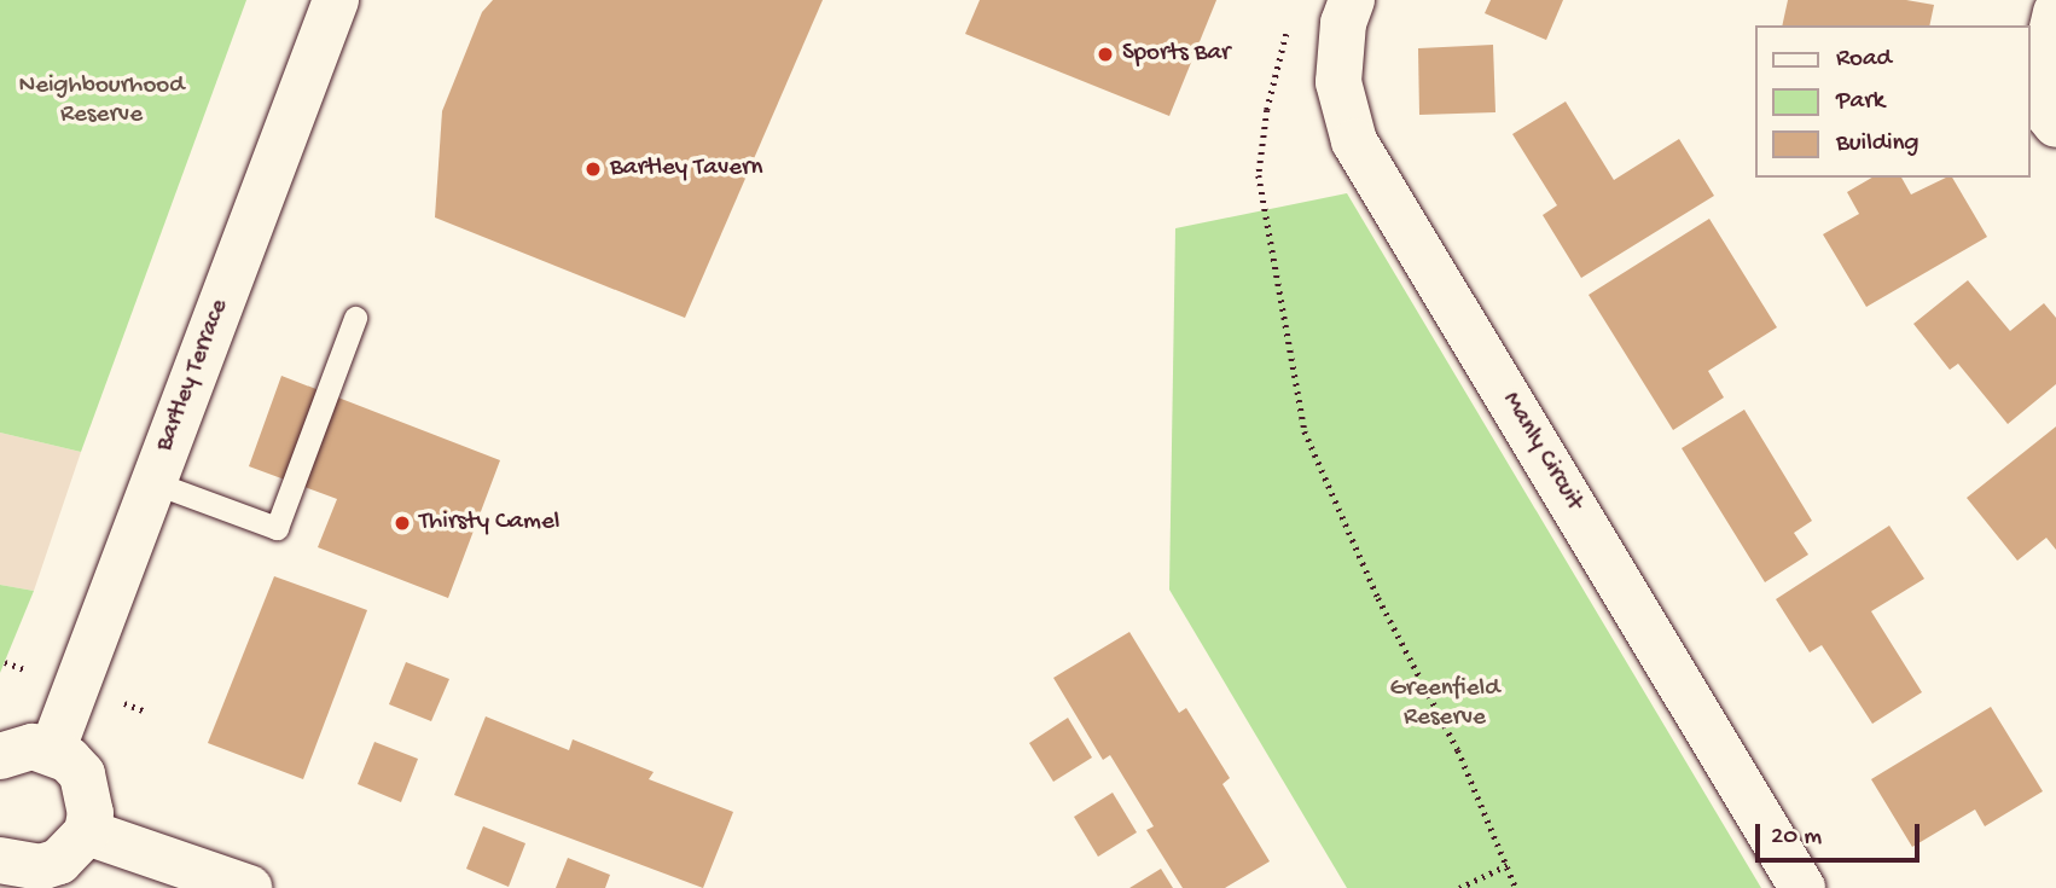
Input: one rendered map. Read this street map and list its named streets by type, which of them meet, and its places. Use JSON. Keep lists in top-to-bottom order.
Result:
{
  "streets": {
    "street": ["Bartley Terrace", "Manly Circuit"]
  },
  "parks": ["Neighbourhood Reserve", "Greenfield Reserve"],
  "places": ["Sports Bar", "Bartley Tavern", "Thirsty Camel"],
  "legend": ["Road", "Park", "Building"],
  "scale_bar": "20 m"
}
